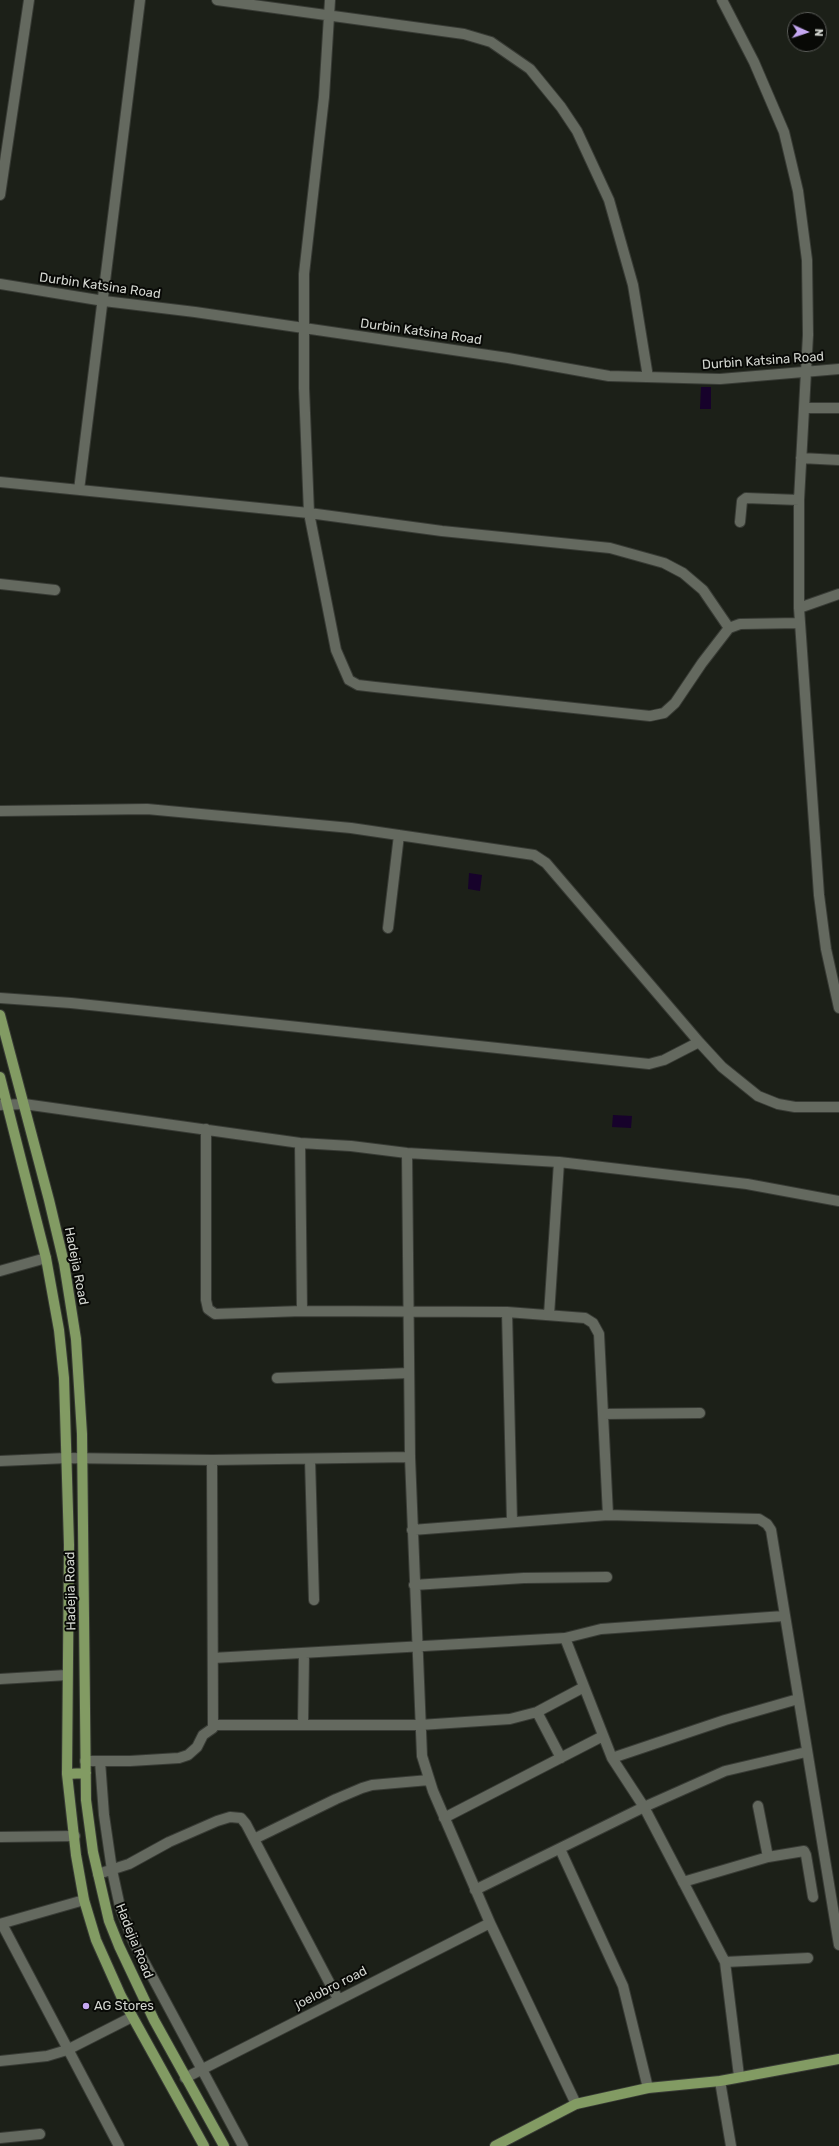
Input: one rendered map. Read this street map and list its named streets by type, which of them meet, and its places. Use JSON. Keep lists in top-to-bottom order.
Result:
{
  "streets": {
    "main road": ["Hadejia Road"],
    "street": ["Durbin Katsina Road", "joelobro road"]
  },
  "crossings": [
    ["Hadejia Road", "joelobro road"]
  ],
  "places": ["AG Stores"],
  "north": "right"
}
